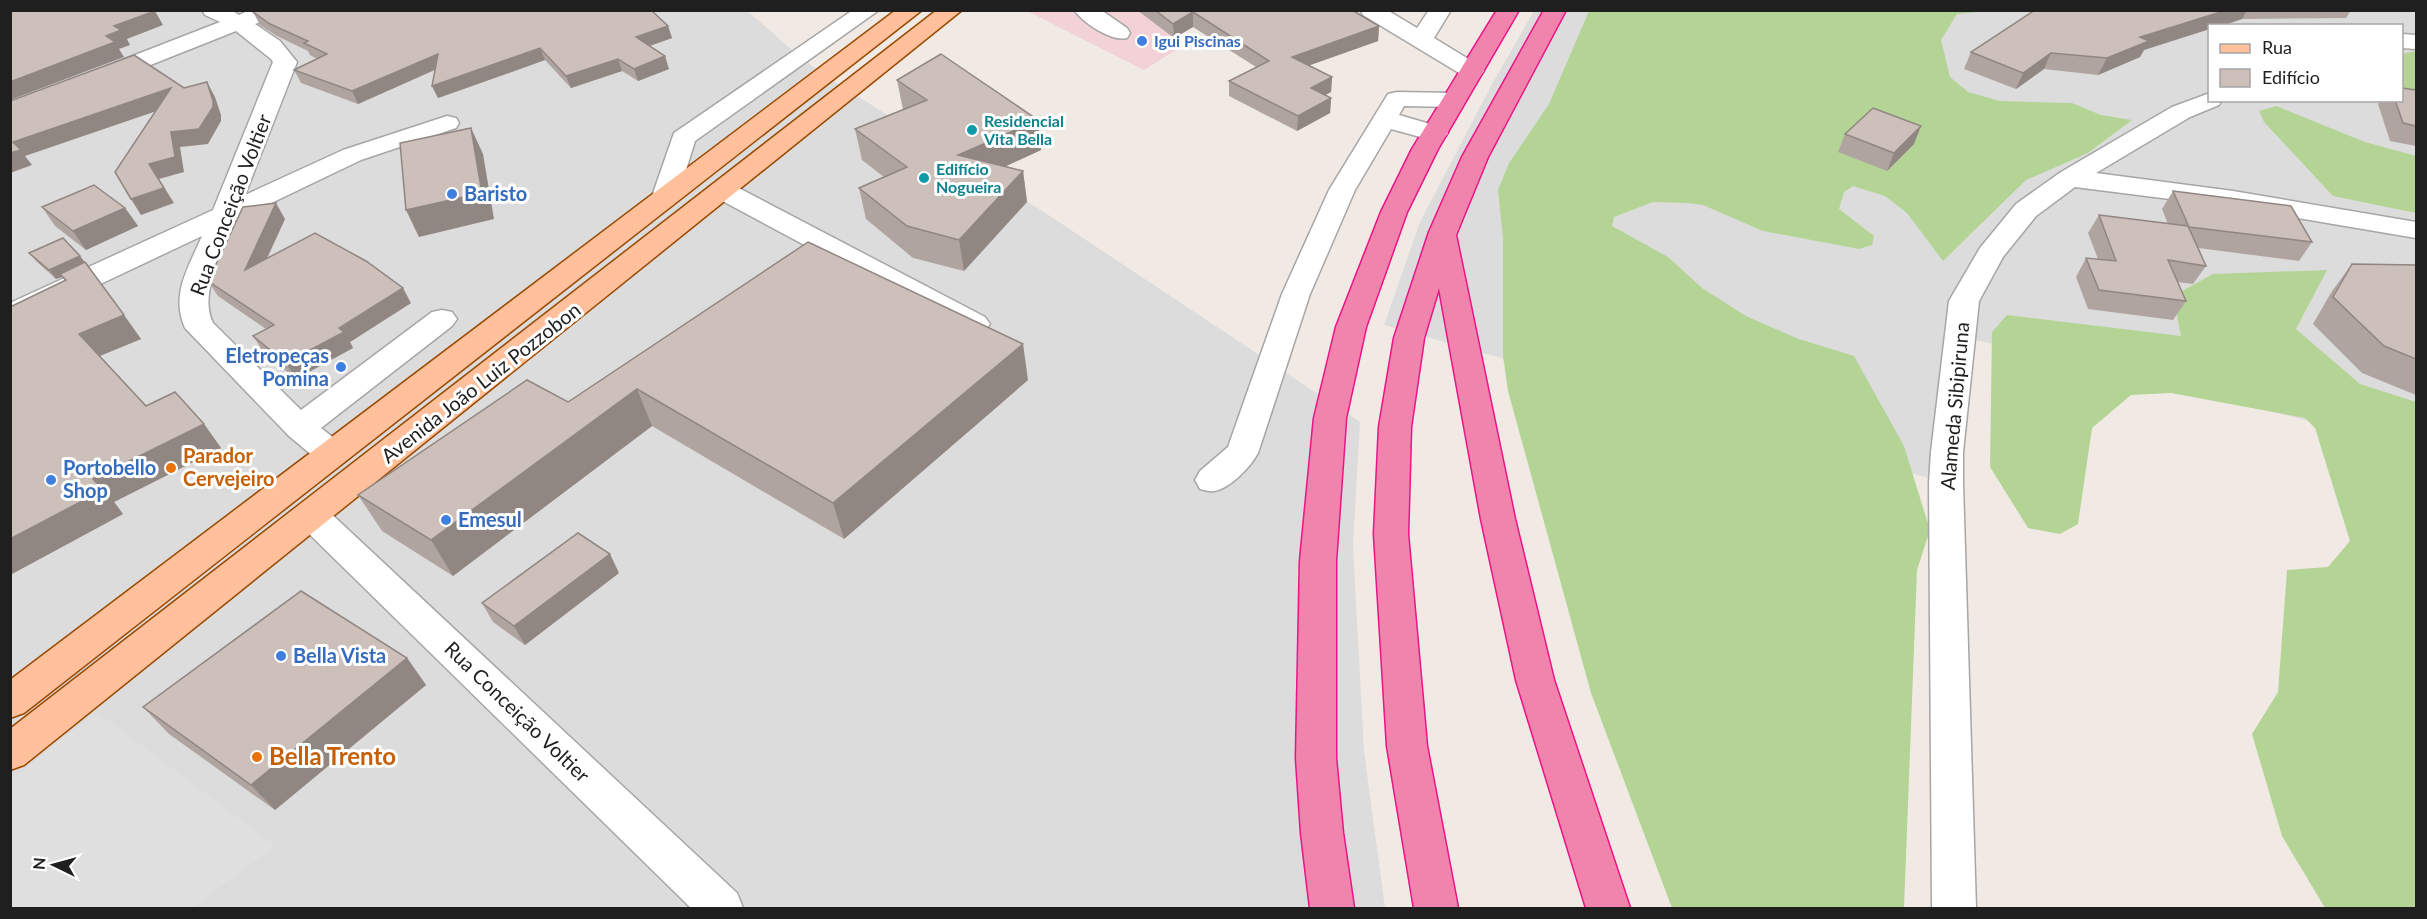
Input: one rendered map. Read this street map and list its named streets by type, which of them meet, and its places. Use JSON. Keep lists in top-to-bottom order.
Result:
{
  "streets": {
    "main road": ["Avenida João Luiz Pozzobon"],
    "street": ["Rua Conceição Voltier", "Alameda Sibipiruna"]
  },
  "crossings": [
    ["Rua Conceição Voltier", "Avenida João Luiz Pozzobon"]
  ],
  "places": [
    "Igui Piscinas",
    "Residencial Vita Bella",
    "Edifício Nogueira",
    "Baristo",
    "Eletropeças Pomina",
    "Parador Cervejeiro",
    "Portobello Shop",
    "Emesul",
    "Bella Vista",
    "Bella Trento"
  ],
  "legend": ["Rua", "Edifício"],
  "north": "left"
}
